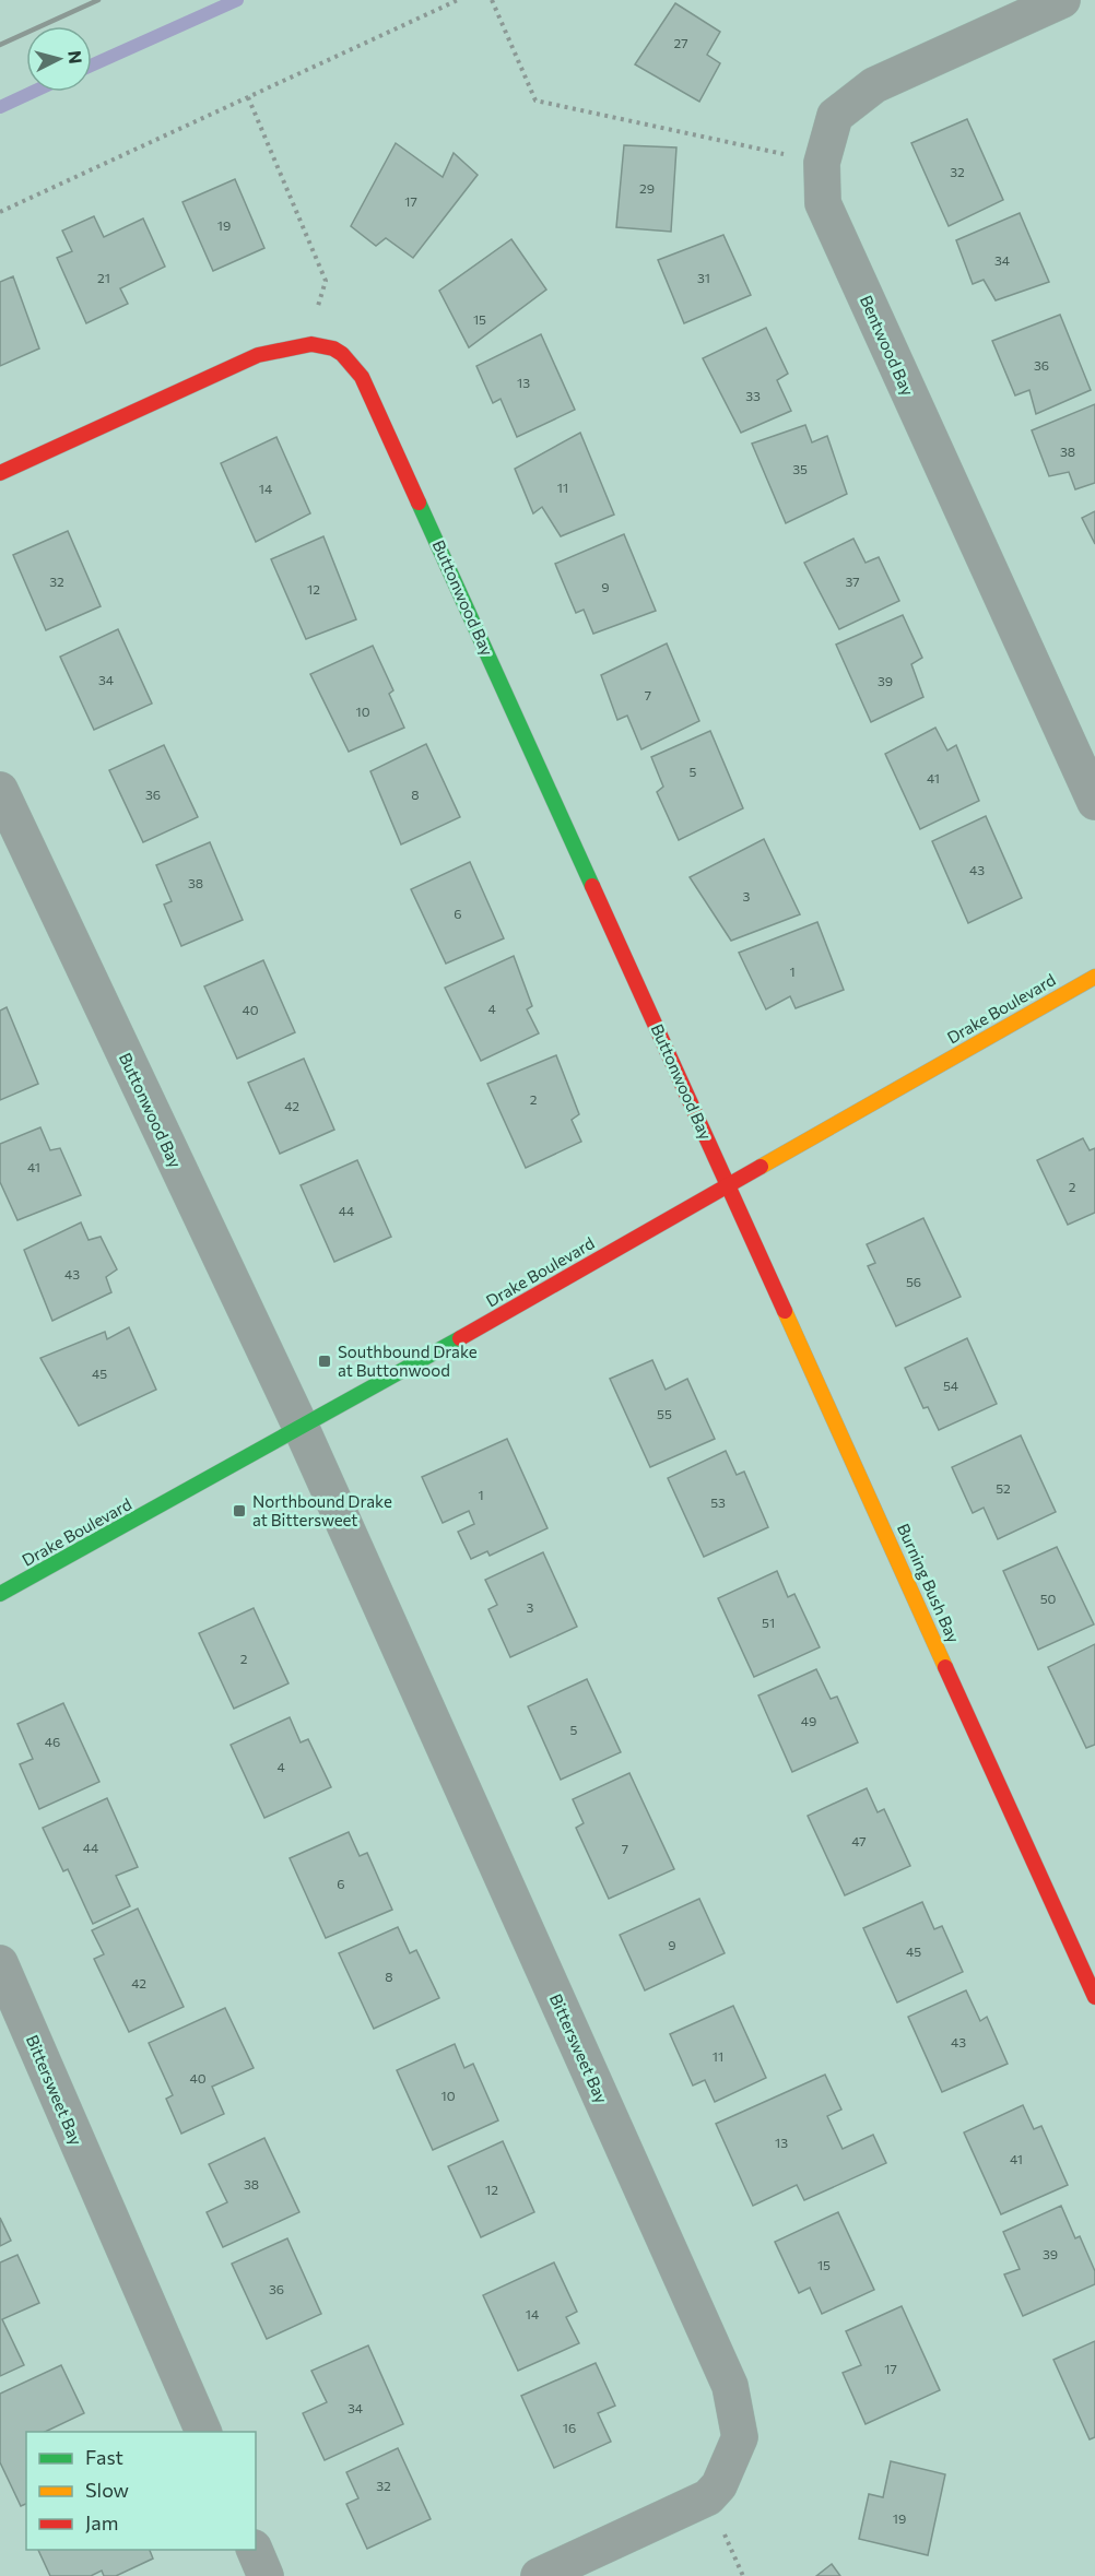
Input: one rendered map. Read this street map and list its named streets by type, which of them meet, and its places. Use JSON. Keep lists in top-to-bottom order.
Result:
{
  "streets": {
    "street": [
      "Bentwood Bay",
      "Buttonwood Bay",
      "Drake Boulevard",
      "Burning Bush Bay",
      "Bittersweet Bay"
    ]
  },
  "crossings": [
    ["Buttonwood Bay", "Drake Boulevard"],
    ["Buttonwood Bay", "Burning Bush Bay"],
    ["Buttonwood Bay", "Bittersweet Bay"],
    ["Drake Boulevard", "Burning Bush Bay"],
    ["Drake Boulevard", "Bittersweet Bay"]
  ],
  "places": {
    "transit": ["Southbound Drake at Buttonwood", "Northbound Drake at Bittersweet"]
  },
  "house_numbers": [
    "27",
    "32",
    "29",
    "17",
    "19",
    "34",
    "21",
    "31",
    "15",
    "36",
    "13",
    "33",
    "38",
    "35",
    "11",
    "14",
    "32",
    "37",
    "9",
    "12",
    "34",
    "39",
    "7",
    "10",
    "5",
    "41",
    "36",
    "8",
    "43",
    "38",
    "3",
    "6",
    "1",
    "4",
    "40",
    "2",
    "42",
    "41",
    "2",
    "44",
    "43",
    "56",
    "45",
    "54",
    "55",
    "52",
    "1",
    "53",
    "50",
    "3",
    "51",
    "2",
    "49",
    "5",
    "46",
    "4",
    "47",
    "44",
    "7",
    "6",
    "9",
    "45",
    "8",
    "42",
    "43",
    "11",
    "40",
    "10",
    "13",
    "41",
    "38",
    "12",
    "39",
    "15",
    "36",
    "14",
    "17",
    "34",
    "16",
    "32",
    "19"
  ],
  "legend": ["Fast", "Slow", "Jam"],
  "north": "right"
}
